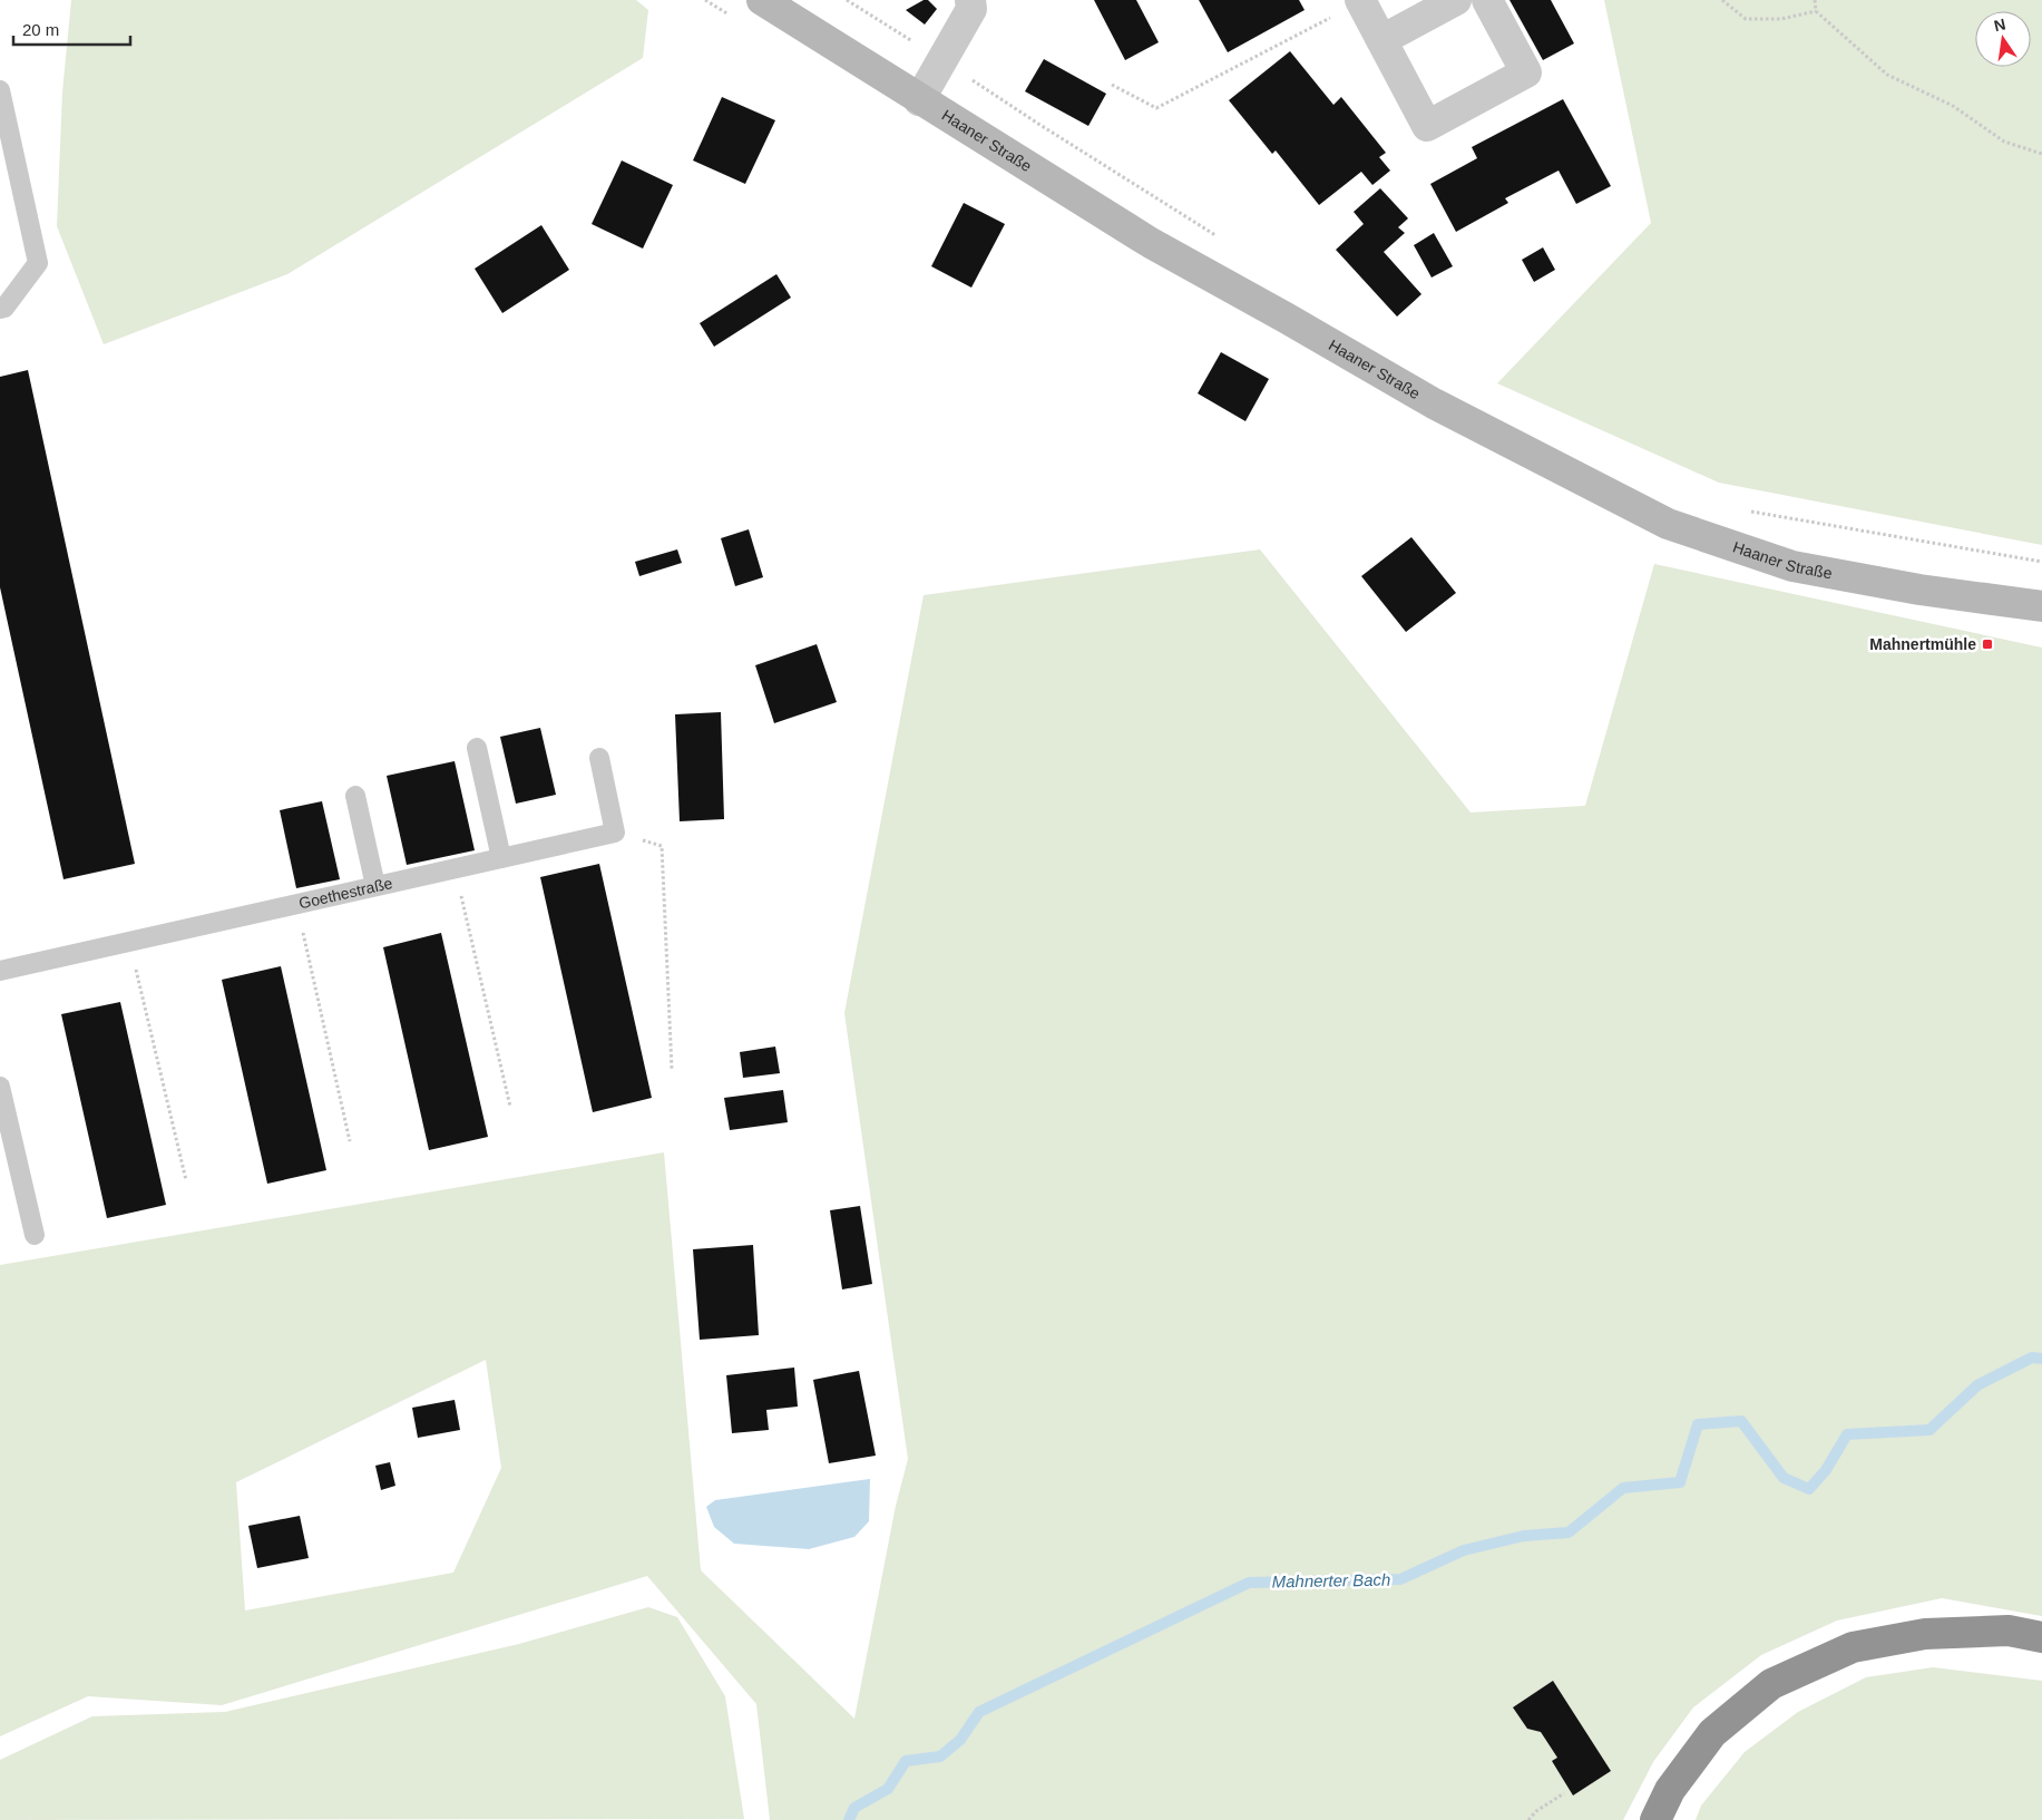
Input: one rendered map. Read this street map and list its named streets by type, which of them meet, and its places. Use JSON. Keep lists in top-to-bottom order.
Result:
{
  "streets": {
    "main road": ["Haaner Straße"],
    "lane": ["Goethestraße"]
  },
  "water": ["Mahnerter Bach"],
  "places": {
    "transit": ["Mahnertmühle"]
  },
  "scale_bar": "20 m",
  "north": "top"
}
